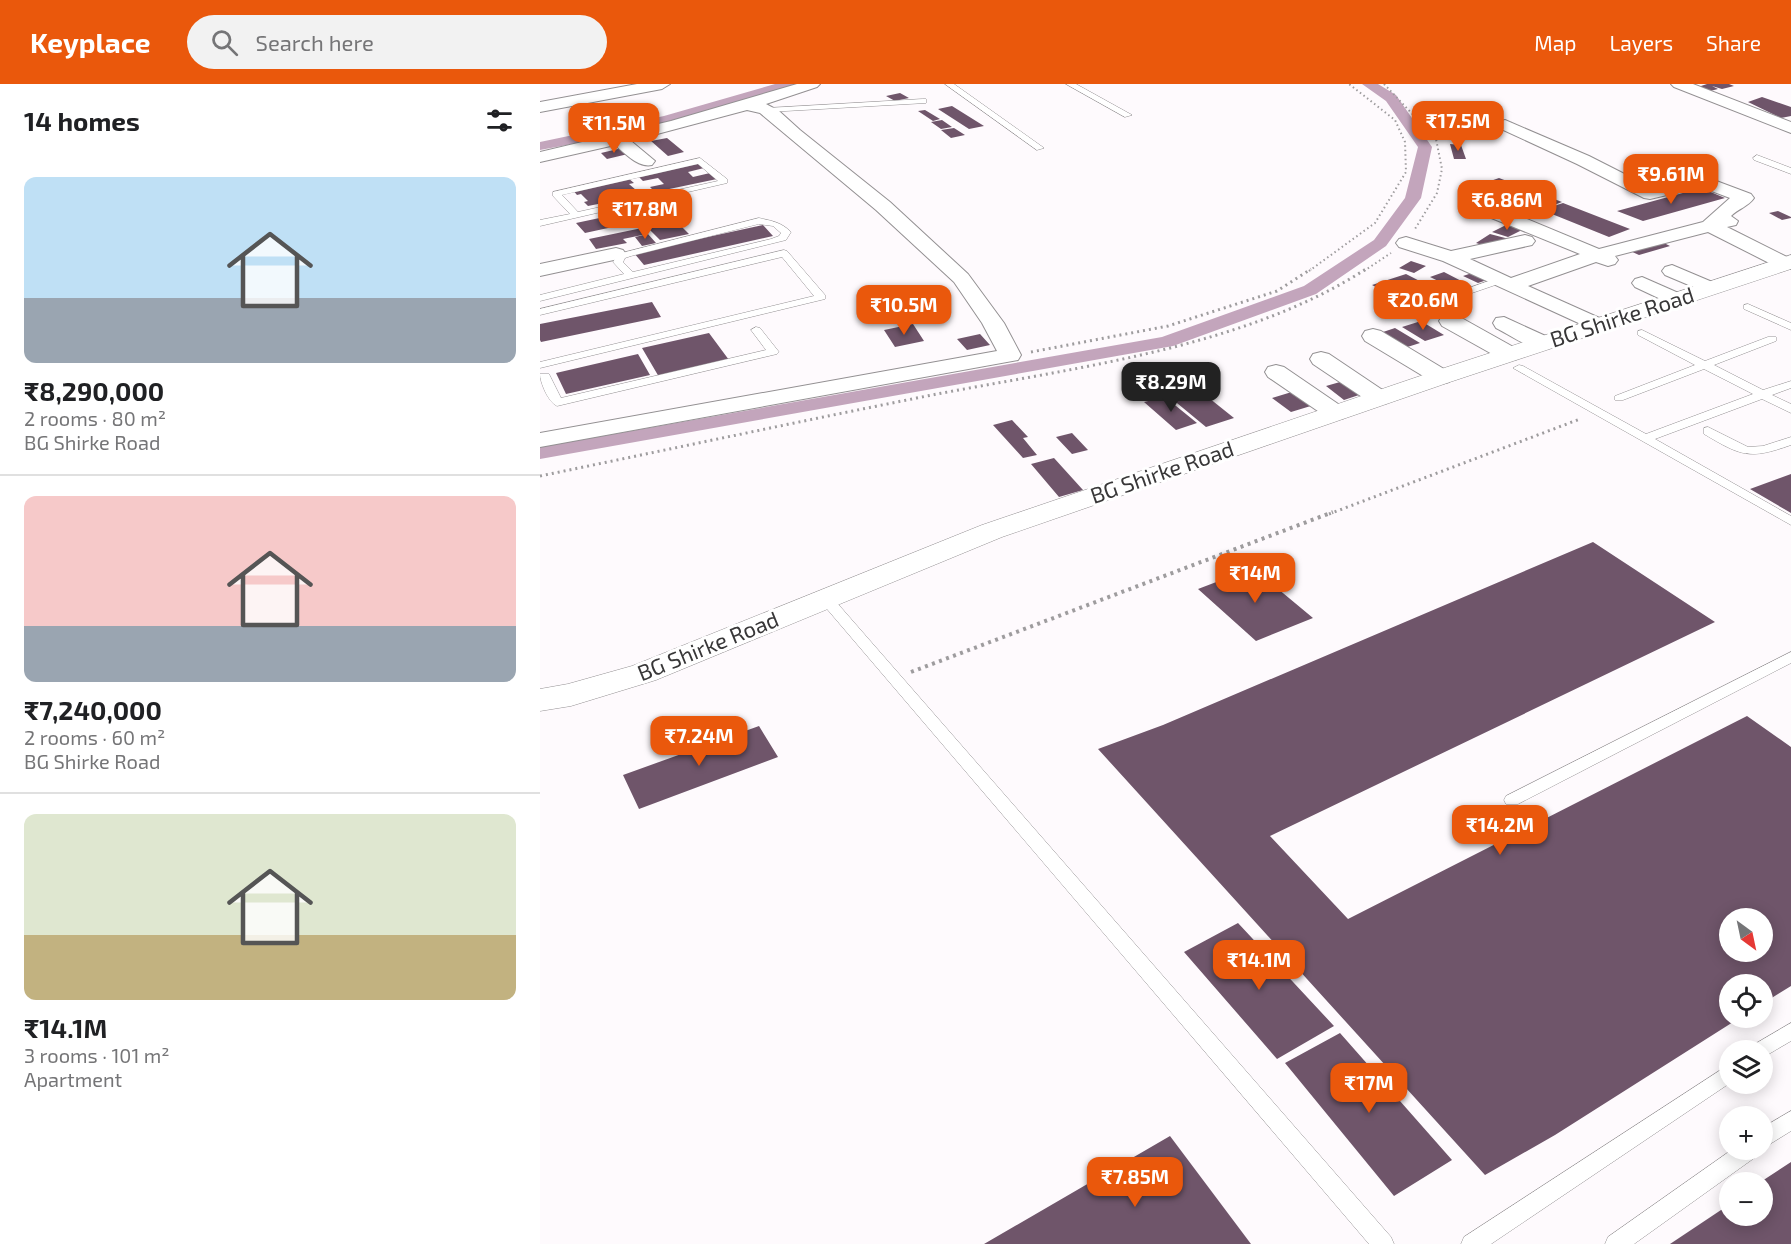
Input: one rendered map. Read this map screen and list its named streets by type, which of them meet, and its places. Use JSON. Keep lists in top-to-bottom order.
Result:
{
  "streets": {
    "street": ["BG Shirke Road"]
  },
  "north": "bottom right",
  "page": {
    "header": "Keyplace",
    "search": "Search here",
    "nav": ["Map", "Layers", "Share"],
    "heading": "14 homes",
    "price": [
      "₹17.5M",
      "₹11.5M",
      "₹9.61M",
      "₹6.86M",
      "₹17.8M",
      "₹20.6M",
      "₹10.5M",
      "₹8.29M",
      "₹14M",
      "₹7.24M",
      "₹14.2M",
      "₹14.1M",
      "₹17M",
      "₹7.85M"
    ],
    "list": [
      {
        "name": "₹8,290,000",
        "note": "2 rooms · 80 m² · BG Shirke Road"
      },
      {
        "name": "₹7,240,000",
        "note": "2 rooms · 60 m² · BG Shirke Road"
      },
      {
        "name": "₹14.1M",
        "note": "3 rooms · 101 m² · Apartment"
      }
    ],
    "map_buttons": ["+", "−"]
  }
}
